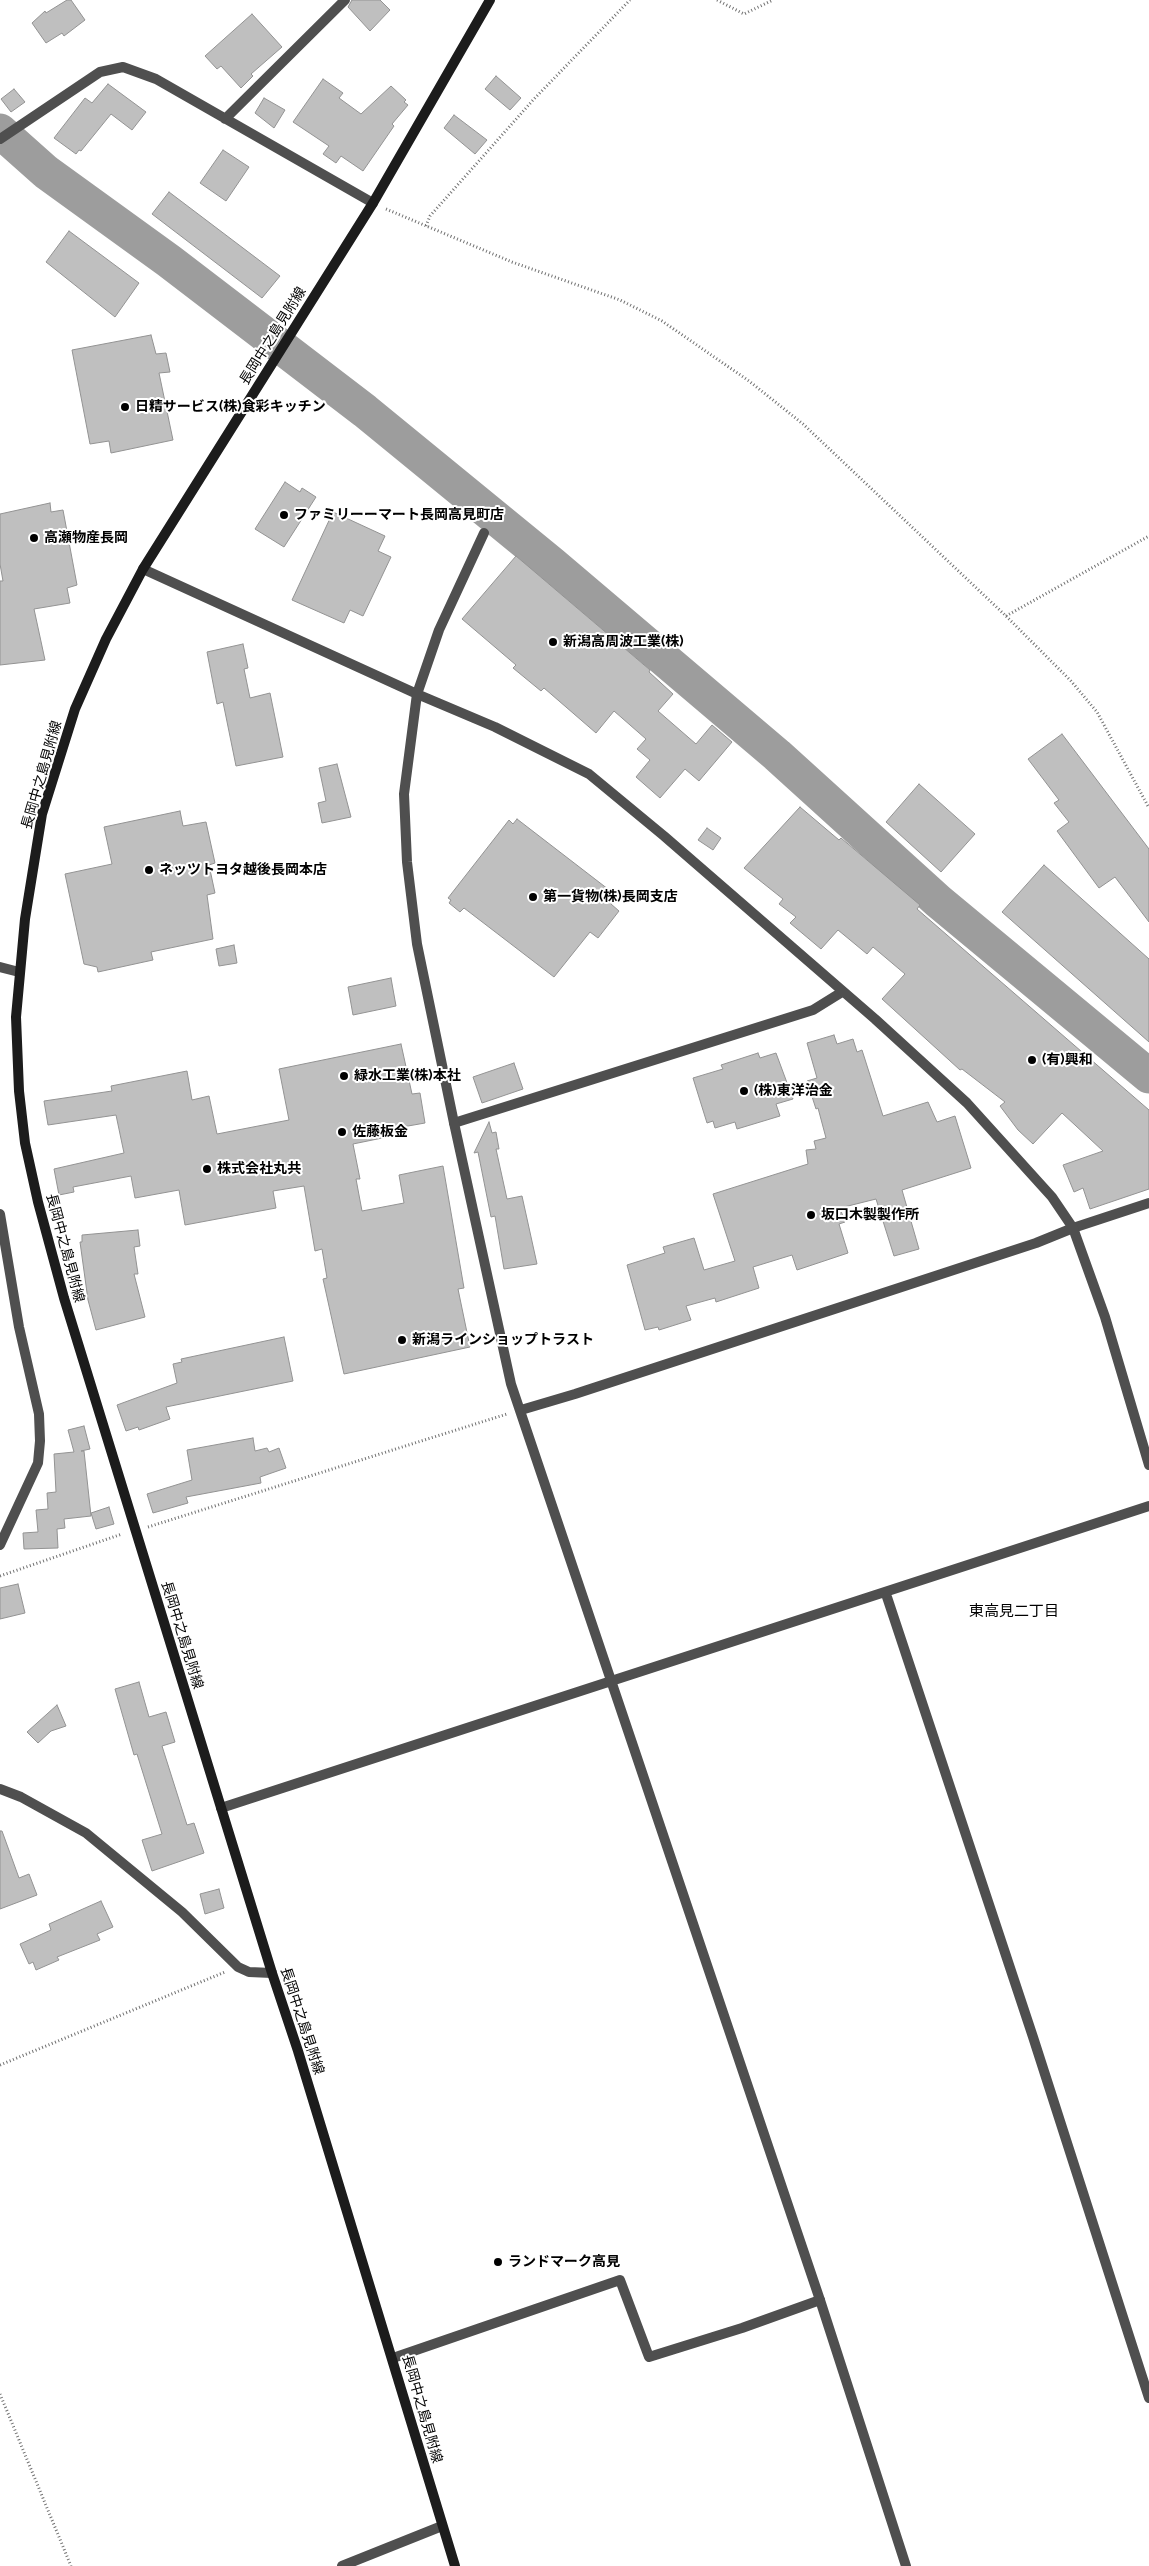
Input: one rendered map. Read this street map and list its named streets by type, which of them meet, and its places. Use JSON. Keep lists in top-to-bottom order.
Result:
{
  "streets": {
    "main road": ["長岡中之島見附線"]
  },
  "districts": ["東高見二丁目"],
  "places": [
    "日精サービス(株)食彩キッチン",
    "ファミリーーマート長岡高見町店",
    "高瀬物産長岡",
    "新潟高周波工業(株)",
    "ネッツトヨタ越後長岡本店",
    "第一貨物(株)長岡支店",
    "(有)興和",
    "緑水工業(株)本社",
    "(株)東洋治金",
    "佐藤板金",
    "株式会社丸共",
    "坂口木製製作所",
    "新潟ラインショップトラスト",
    "ランドマーク高見"
  ]
}
